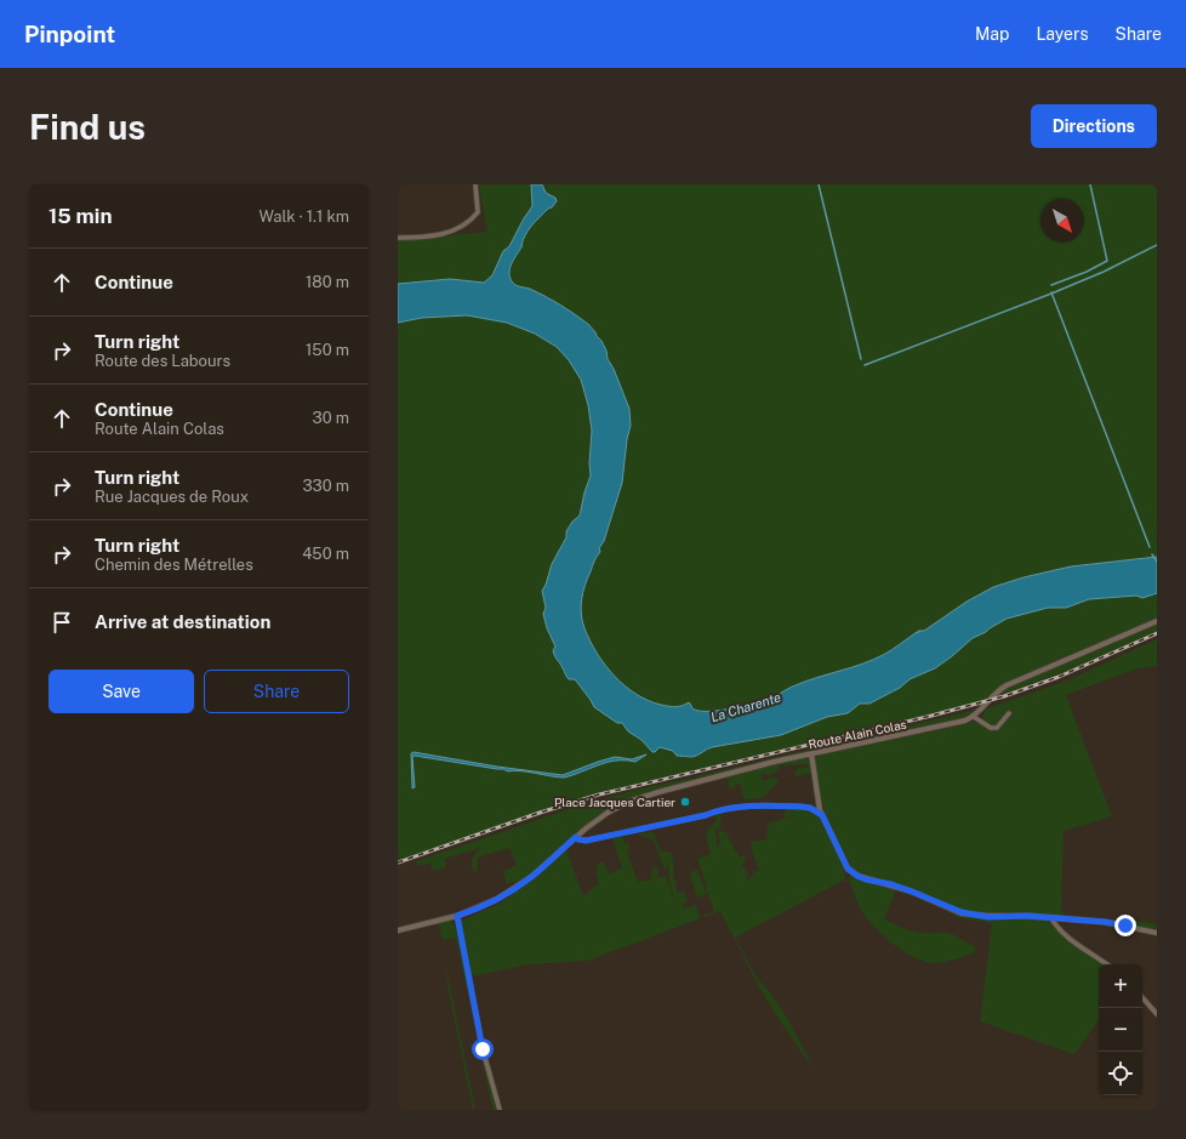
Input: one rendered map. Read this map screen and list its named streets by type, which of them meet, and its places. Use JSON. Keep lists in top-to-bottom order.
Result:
{
  "streets": {
    "street": ["Route Alain Colas"]
  },
  "water": ["La Charente"],
  "places": ["Place Jacques Cartier"],
  "north": "bottom right",
  "page": {
    "header": "Pinpoint",
    "nav": ["Map", "Layers", "Share"],
    "buttons": [
      "Directions",
      ["Save", "Share"]
    ],
    "title": "Find us",
    "heading": ["15 min", "Walk · 1.1 km"],
    "list": [
      ["Continue", "180 m"],
      ["Turn right", "Route des Labours", "150 m"],
      ["Continue", "Route Alain Colas", "30 m"],
      ["Turn right", "Rue Jacques de Roux", "330 m"],
      ["Turn right", "Chemin des Métrelles", "450 m"],
      "Arrive at destination"
    ],
    "map_buttons": ["+", "−"]
  }
}
